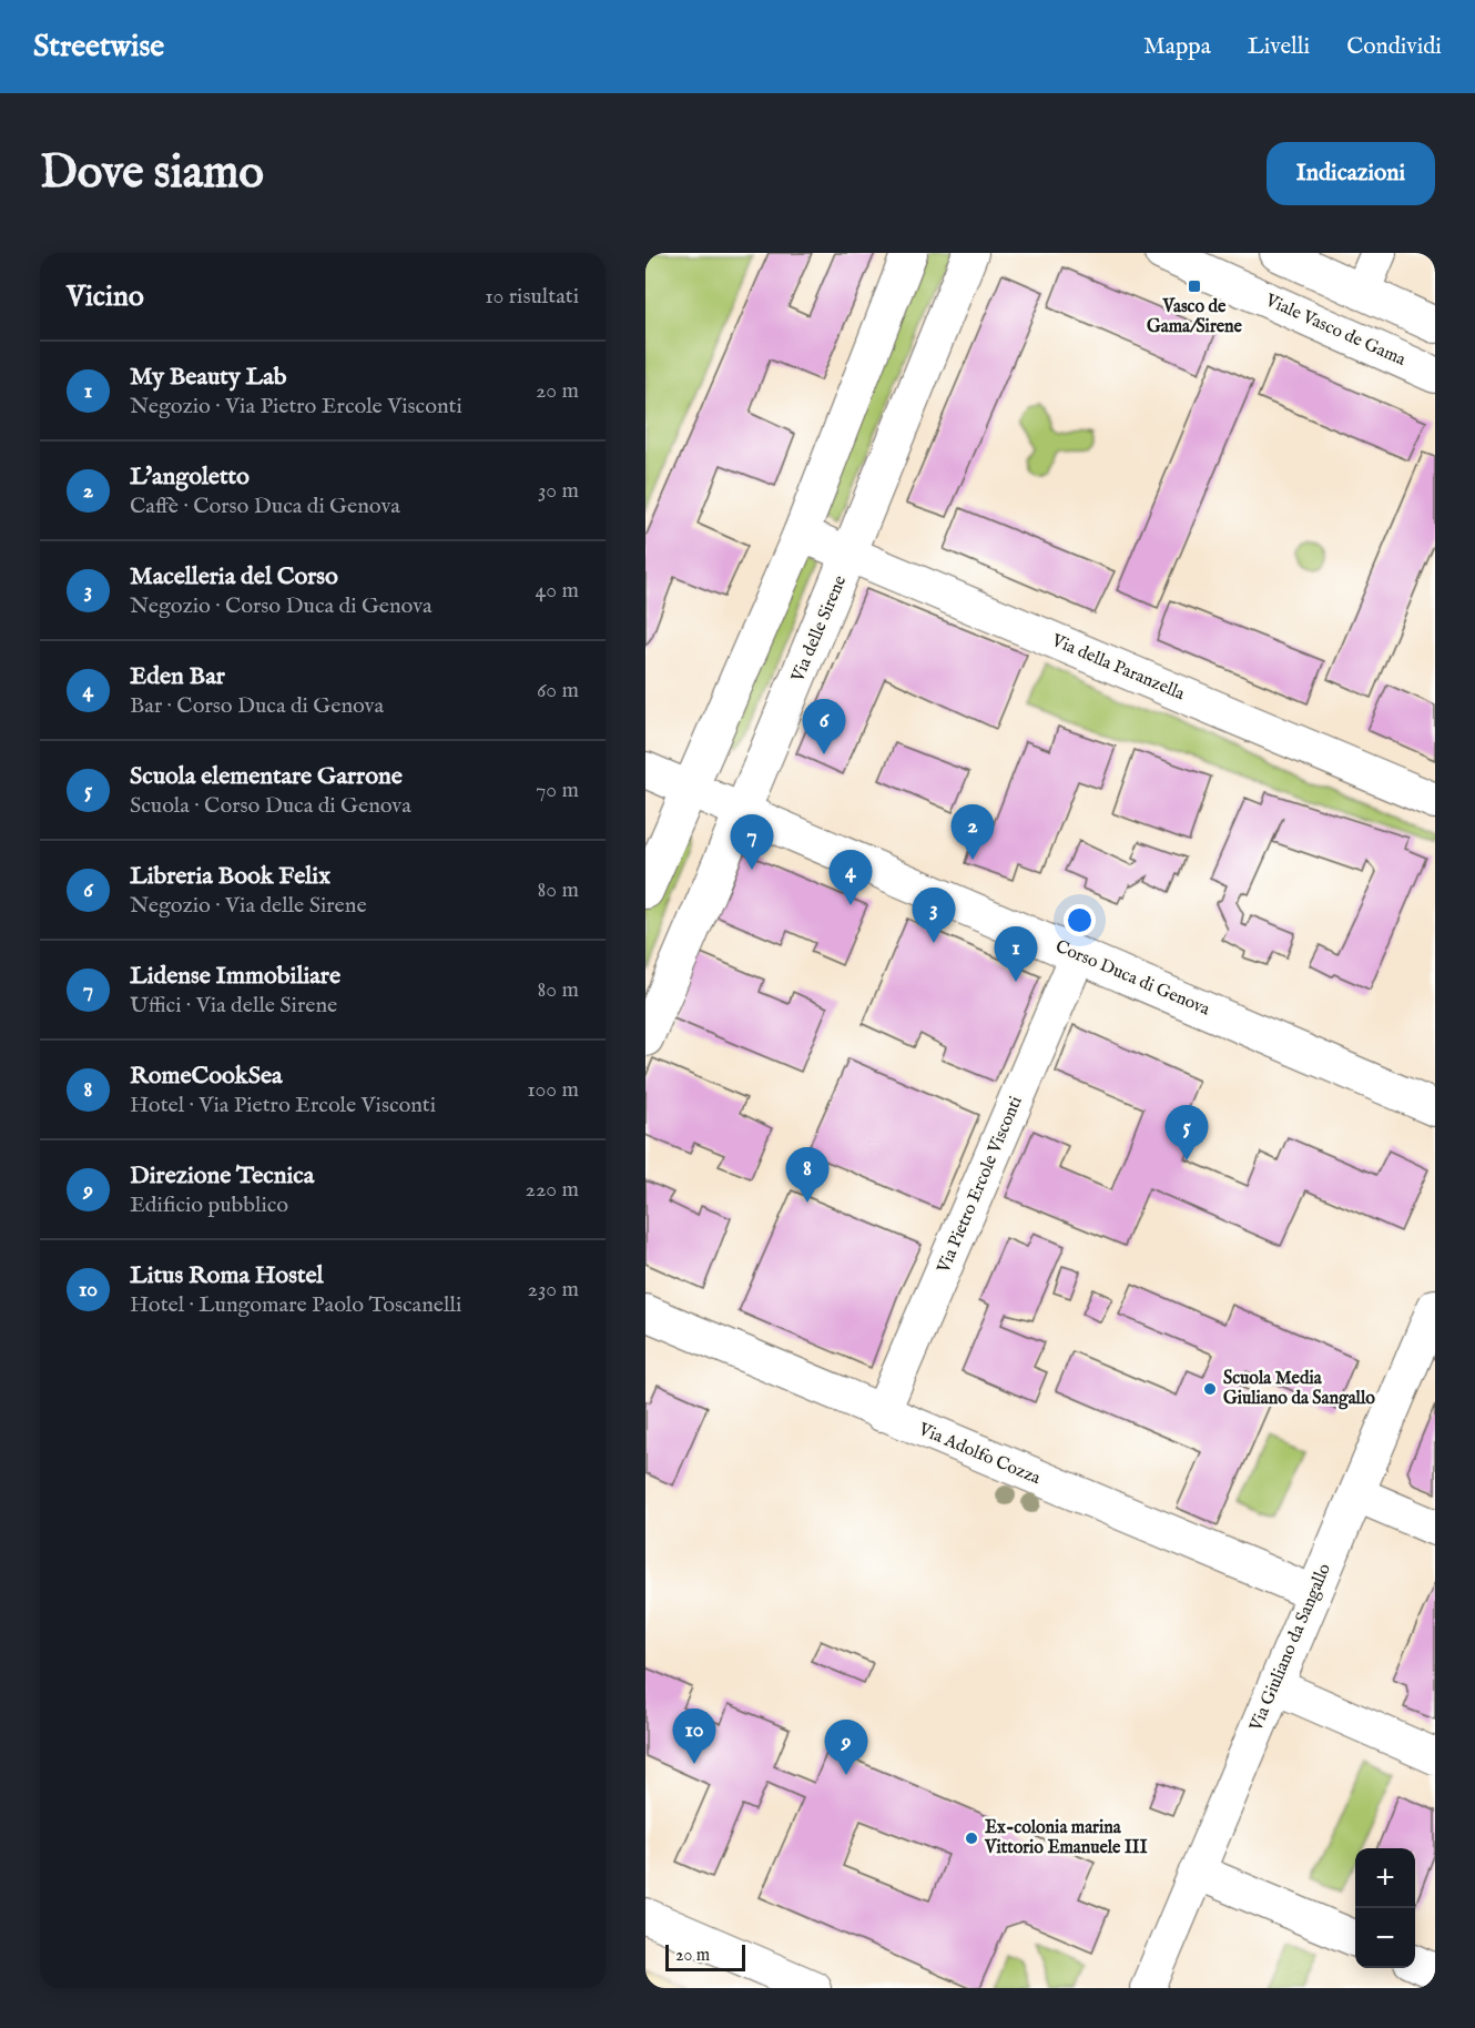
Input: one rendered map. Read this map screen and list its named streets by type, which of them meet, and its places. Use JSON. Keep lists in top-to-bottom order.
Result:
{
  "streets": {
    "street": [
      "Viale Vasco de Gama",
      "Via delle Sirene",
      "Via della Paranzella",
      "Corso Duca di Genova",
      "Via Pietro Ercole Visconti",
      "Via Adolfo Cozza",
      "Via Giuliano da Sangallo"
    ]
  },
  "crossings": [
    ["Via delle Sirene", "Via della Paranzella"],
    ["Via delle Sirene", "Corso Duca di Genova"],
    ["Corso Duca di Genova", "Via Pietro Ercole Visconti"],
    ["Via Pietro Ercole Visconti", "Via Adolfo Cozza"],
    ["Via Adolfo Cozza", "Via Giuliano da Sangallo"]
  ],
  "places": {
    "transit": ["Vasco de Gama/Sirene"],
    "other": ["Scuola Media Giuliano da Sangallo", "Ex-colonia marina Vittorio Emanuele III"]
  },
  "scale_bar": "20 m",
  "page": {
    "header": "Streetwise",
    "nav": ["Mappa", "Livelli", "Condividi"],
    "buttons": "Indicazioni",
    "title": "Dove siamo",
    "heading": ["Vicino", "10 risultati"],
    "list": [
      {
        "mark": "1",
        "name": "My Beauty Lab",
        "note": "Negozio · Via Pietro Ercole Visconti",
        "value": "20 m"
      },
      {
        "mark": "2",
        "name": "L'angoletto",
        "note": "Caffè · Corso Duca di Genova",
        "value": "30 m"
      },
      {
        "mark": "3",
        "name": "Macelleria del Corso",
        "note": "Negozio · Corso Duca di Genova",
        "value": "40 m"
      },
      {
        "mark": "4",
        "name": "Eden Bar",
        "note": "Bar · Corso Duca di Genova",
        "value": "60 m"
      },
      {
        "mark": "5",
        "name": "Scuola elementare Garrone",
        "note": "Scuola · Corso Duca di Genova",
        "value": "70 m"
      },
      {
        "mark": "6",
        "name": "Libreria Book Felix",
        "note": "Negozio · Via delle Sirene",
        "value": "80 m"
      },
      {
        "mark": "7",
        "name": "Lidense Immobiliare",
        "note": "Uffici · Via delle Sirene",
        "value": "80 m"
      },
      {
        "mark": "8",
        "name": "RomeCookSea",
        "note": "Hotel · Via Pietro Ercole Visconti",
        "value": "100 m"
      },
      {
        "mark": "9",
        "name": "Direzione Tecnica",
        "note": "Edificio pubblico",
        "value": "220 m"
      },
      {
        "mark": "10",
        "name": "Litus Roma Hostel",
        "note": "Hotel · Lungomare Paolo Toscanelli",
        "value": "230 m"
      }
    ],
    "pins": [
      "6",
      "2",
      "7",
      "4",
      "3",
      "1",
      "5",
      "8",
      "10",
      "9"
    ],
    "map_buttons": ["+", "−"],
    "scale": "20 m"
  }
}
